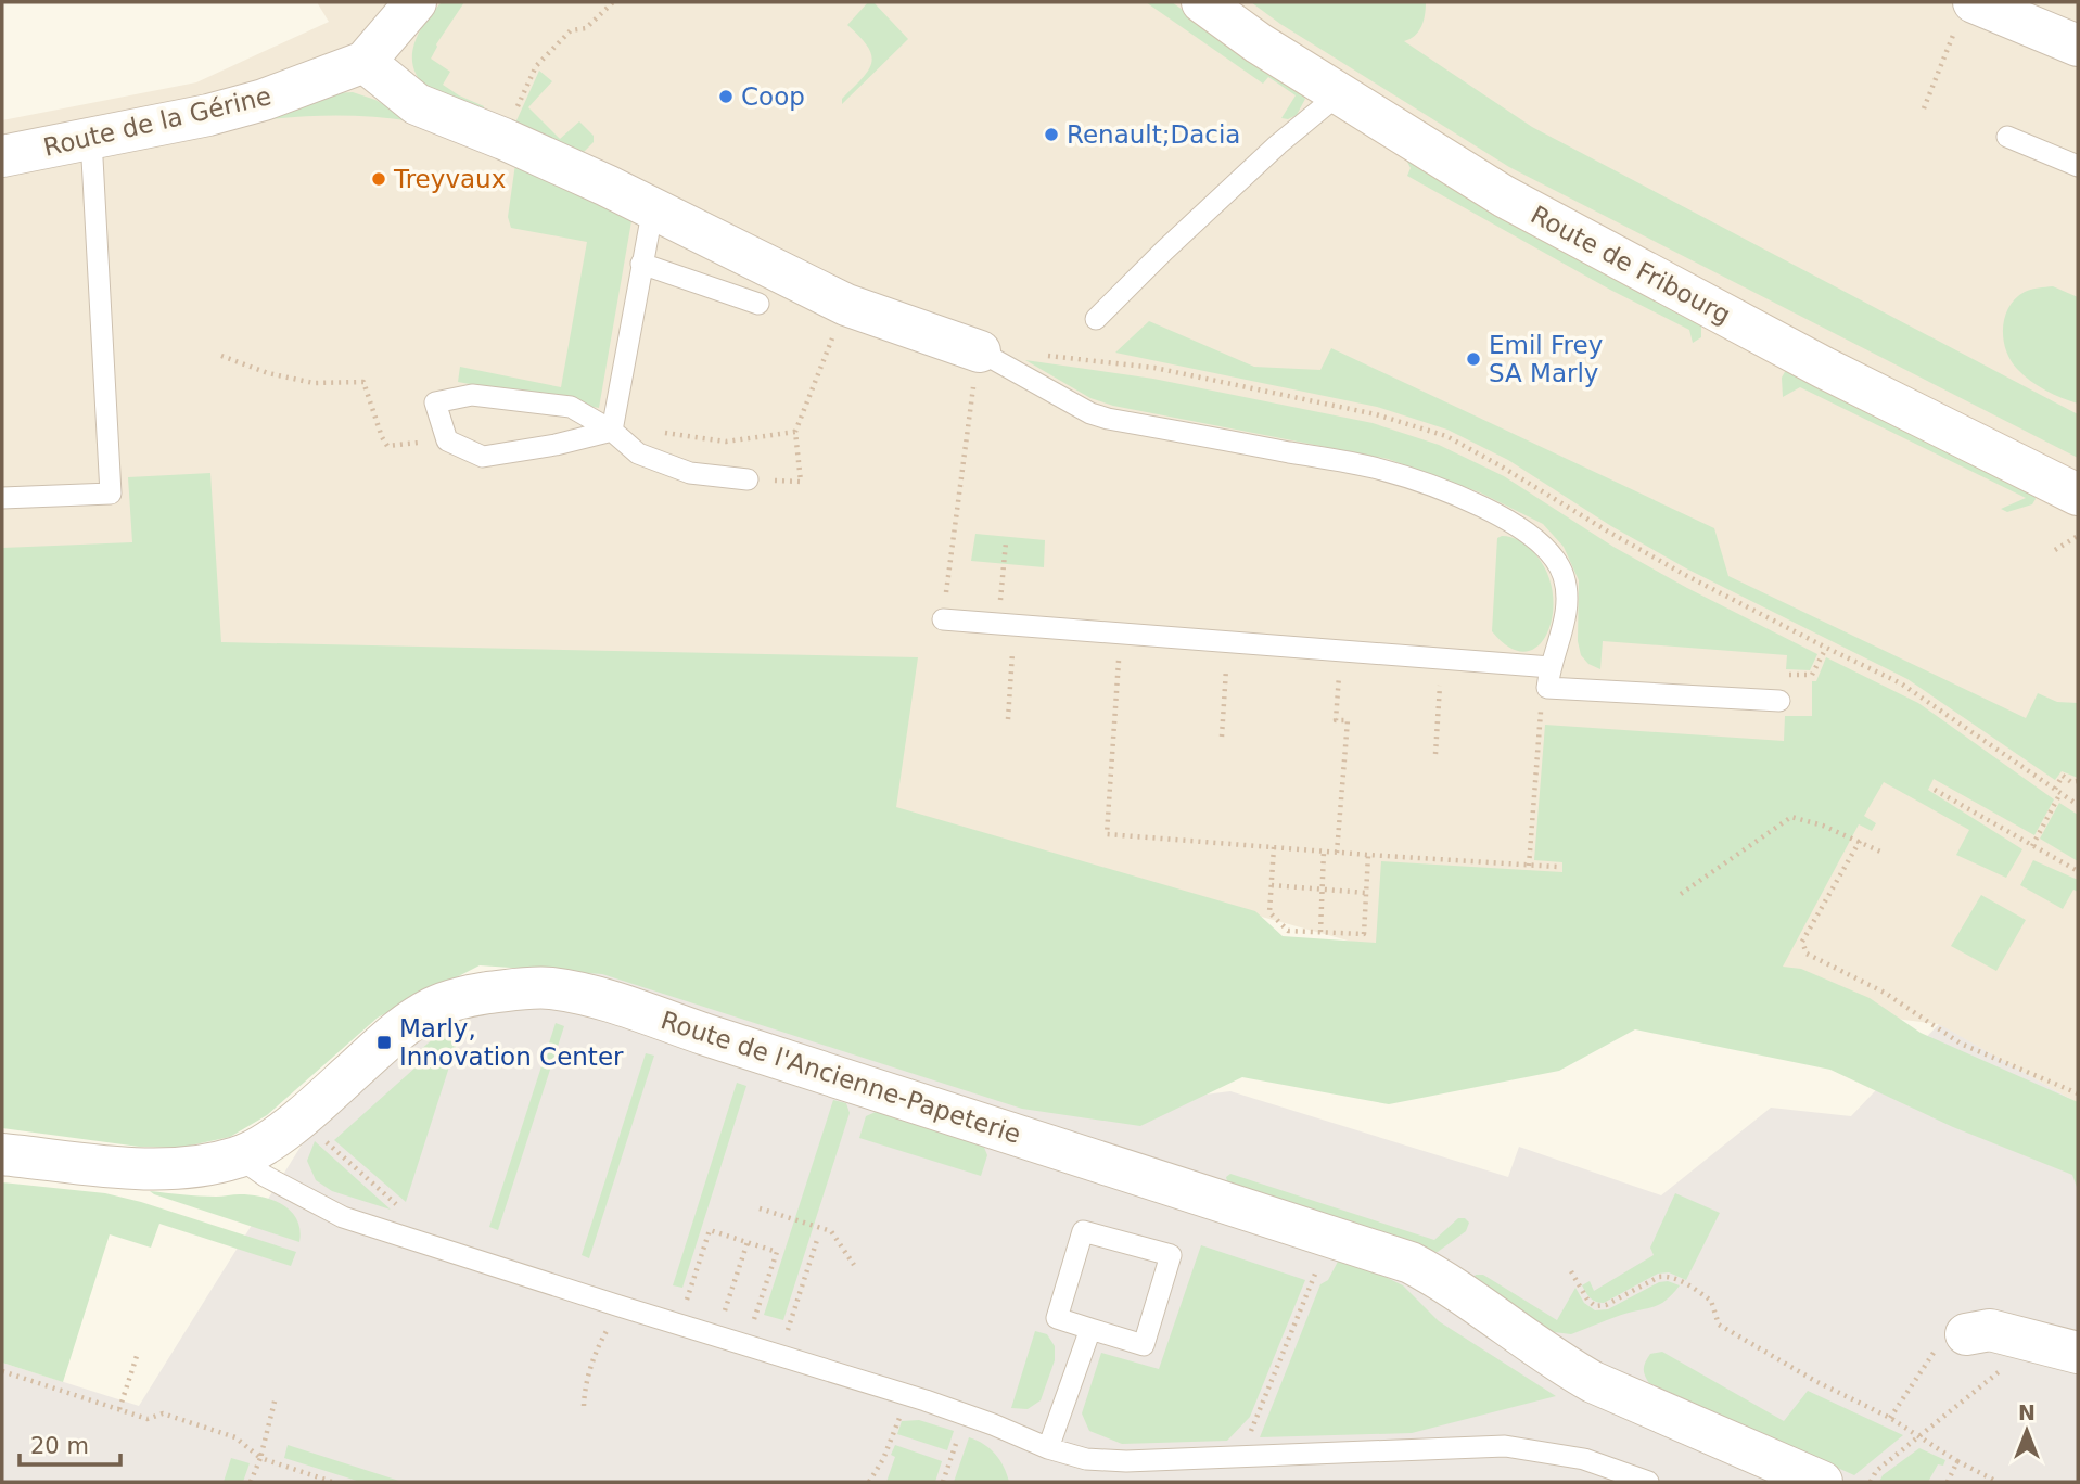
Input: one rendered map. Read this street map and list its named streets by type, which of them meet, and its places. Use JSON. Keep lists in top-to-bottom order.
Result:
{
  "streets": {
    "street": ["Route de la Gérine", "Route de Fribourg", "Route de l'Ancienne-Papeterie"]
  },
  "places": {
    "other": [
      "Coop",
      "Renault;Dacia",
      "Treyvaux",
      "Emil Frey SA Marly"
    ],
    "transit": ["Marly, Innovation Center"]
  },
  "scale_bar": "20 m",
  "north": "top"
}
